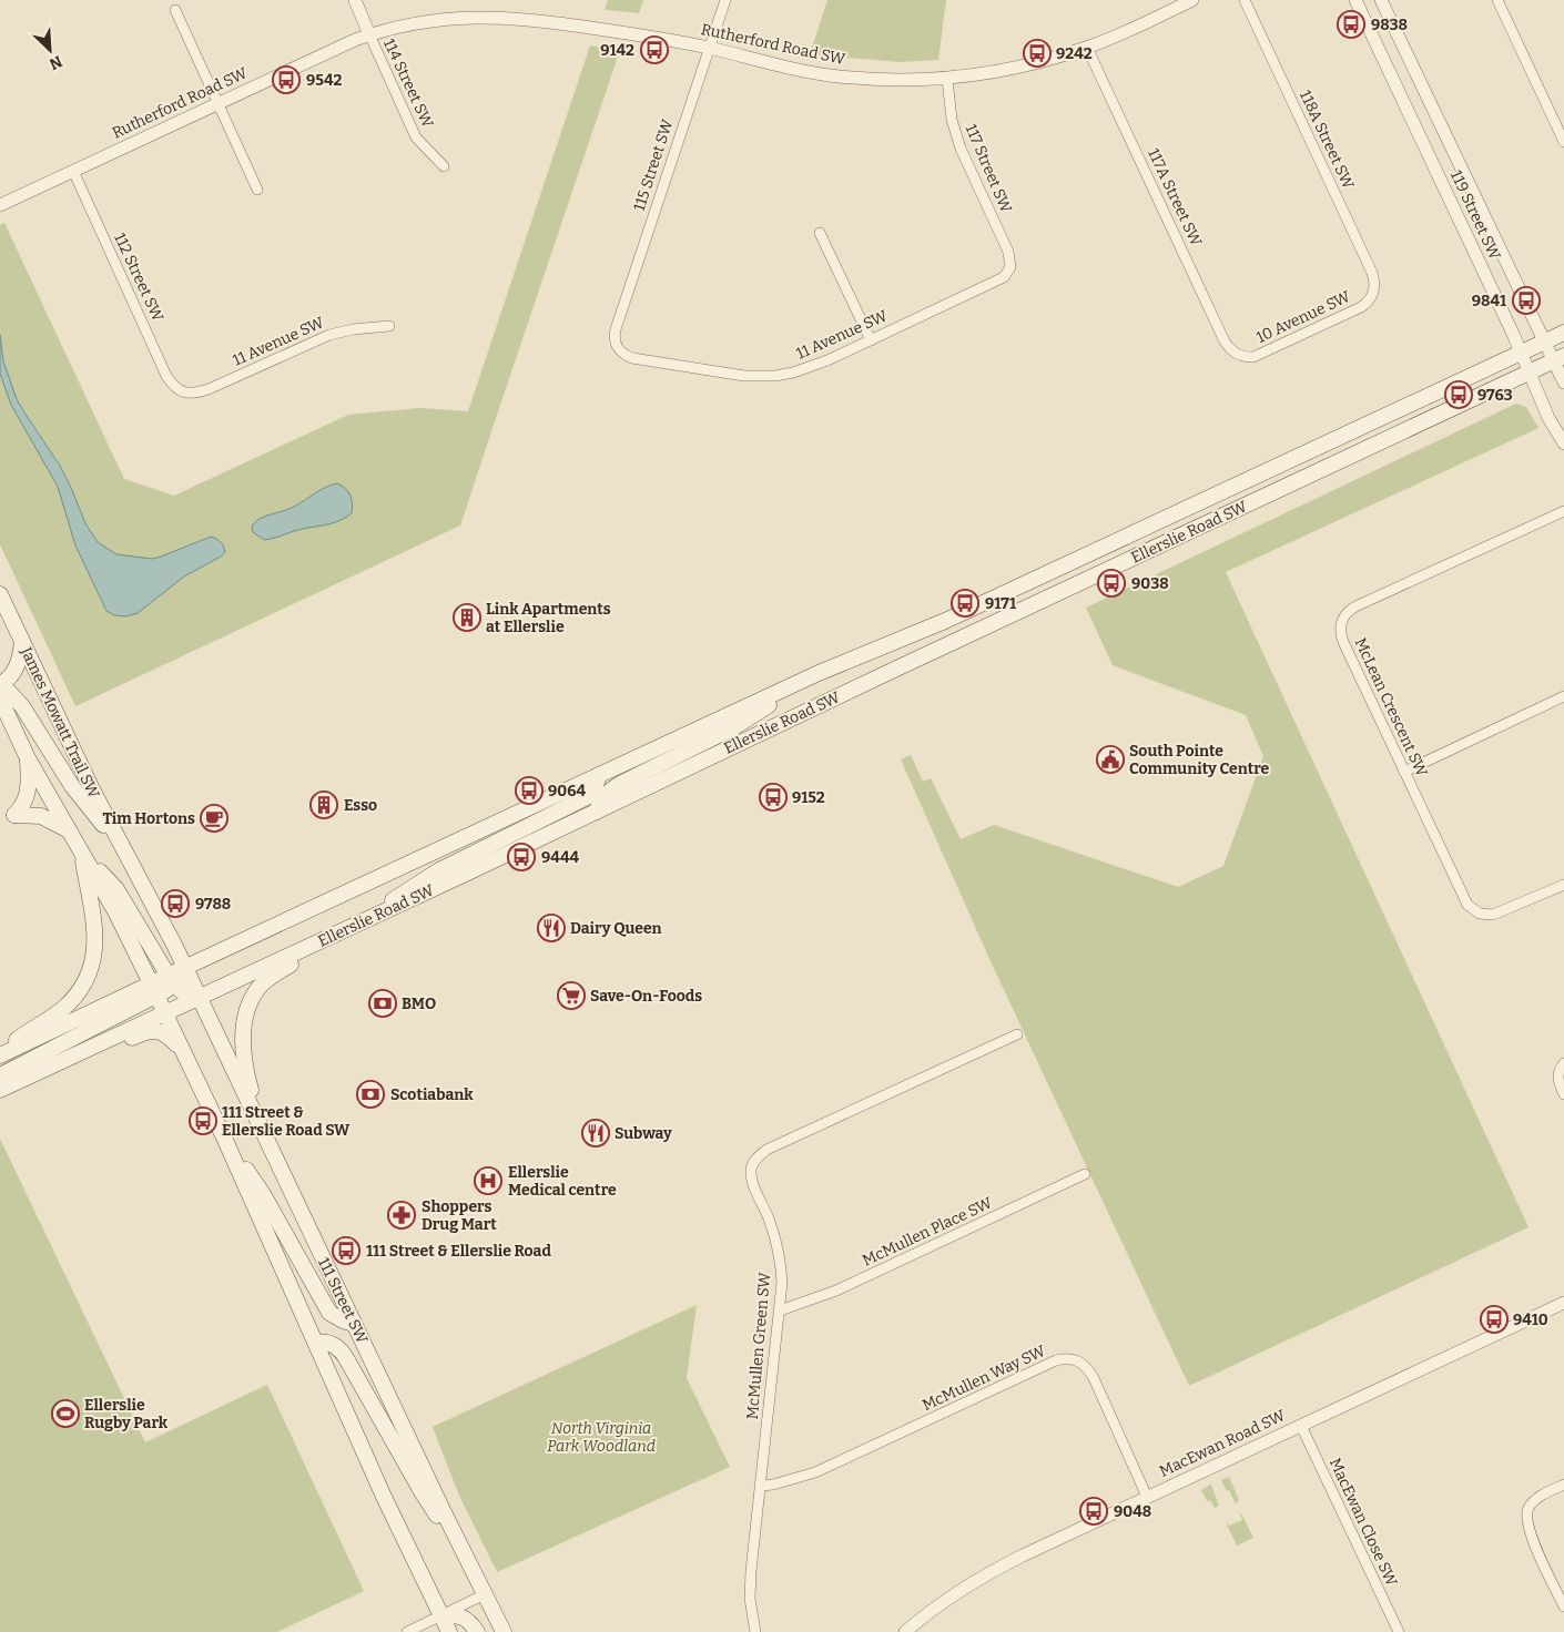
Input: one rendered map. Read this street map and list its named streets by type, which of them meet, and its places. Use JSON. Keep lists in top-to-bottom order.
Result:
{
  "streets": {
    "main road": ["Ellerslie Road SW", "James Mowatt Trail SW", "111 Street SW"],
    "street": [
      "Rutherford Road SW",
      "114 Street SW",
      "118A Street SW",
      "115 Street SW",
      "117 Street SW",
      "117A Street SW",
      "119 Street SW",
      "112 Street SW",
      "10 Avenue SW",
      "11 Avenue SW",
      "McLean Crescent SW",
      "McMullen Place SW",
      "McMullen Green SW",
      "McMullen Way SW",
      "MacEwan Road SW",
      "MacEwan Close SW"
    ]
  },
  "crossings": [
    ["Rutherford Road SW", "114 Street SW"],
    ["Rutherford Road SW", "115 Street SW"],
    ["Rutherford Road SW", "117 Street SW"],
    ["Rutherford Road SW", "117A Street SW"],
    ["Rutherford Road SW", "112 Street SW"],
    ["118A Street SW", "10 Avenue SW"],
    ["115 Street SW", "11 Avenue SW"],
    ["117 Street SW", "11 Avenue SW"],
    ["117A Street SW", "10 Avenue SW"],
    ["119 Street SW", "Ellerslie Road SW"],
    ["112 Street SW", "11 Avenue SW"],
    ["Ellerslie Road SW", "James Mowatt Trail SW"],
    ["Ellerslie Road SW", "111 Street SW"],
    ["James Mowatt Trail SW", "111 Street SW"],
    ["McMullen Place SW", "McMullen Green SW"],
    ["McMullen Green SW", "McMullen Way SW"],
    ["McMullen Way SW", "MacEwan Road SW"],
    ["MacEwan Road SW", "MacEwan Close SW"]
  ],
  "parks": ["North Virginia Park Woodland"],
  "places": {
    "bus stop": [
      "9838",
      "9142",
      "9242",
      "9542",
      "9841",
      "9763",
      "9038",
      "9171",
      "9064",
      "9152",
      "9444",
      "9788",
      "111 Street & Ellerslie Road SW",
      "111 Street & Ellerslie Road",
      "9410",
      "9048"
    ],
    "building": ["Link Apartments at Ellerslie", "Esso"],
    "public building": ["South Pointe Community Centre"],
    "cafe": ["Tim Hortons"],
    "restaurant": ["Dairy Queen", "Subway"],
    "supermarket": ["Save-On-Foods"],
    "bank": ["BMO", "Scotiabank"],
    "hospital": ["Ellerslie Medical centre"],
    "pharmacy": ["Shoppers Drug Mart"],
    "sports": ["Ellerslie Rugby Park"]
  },
  "north": "bottom right"
}
